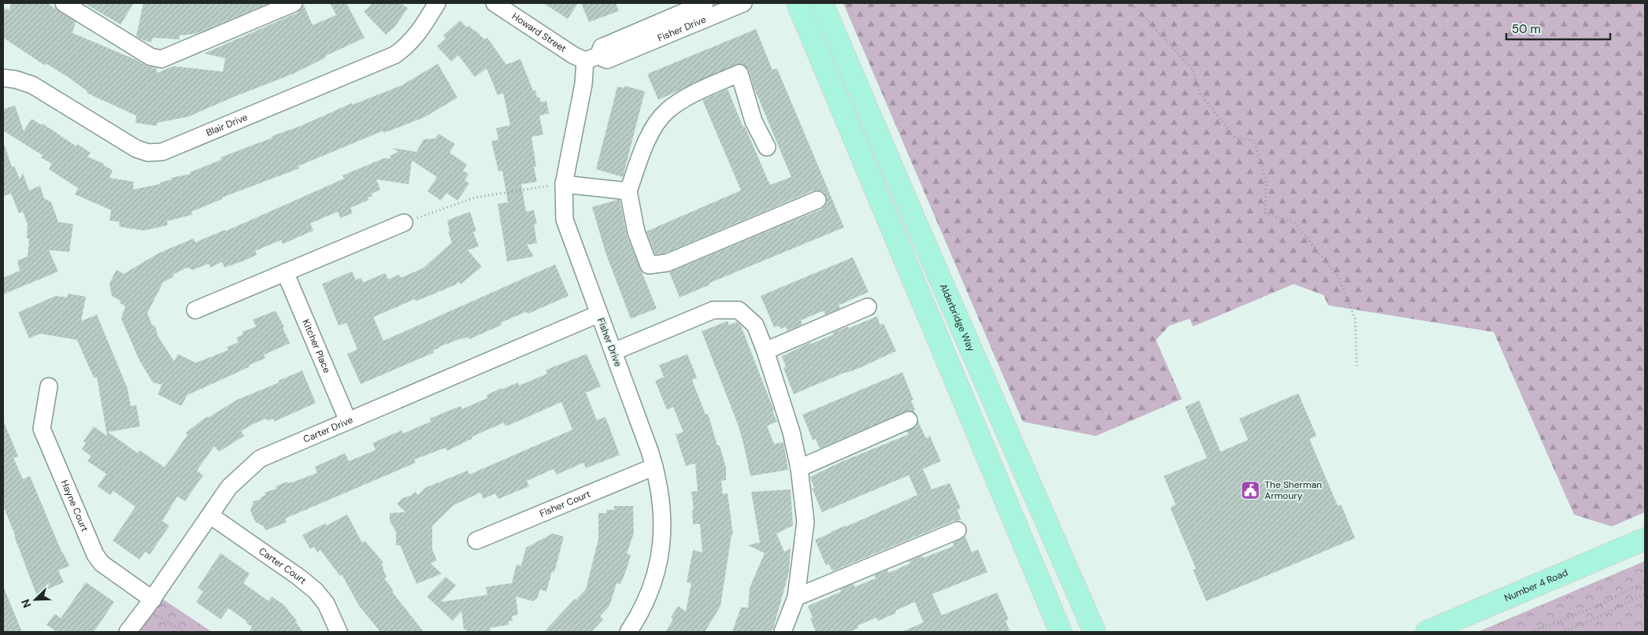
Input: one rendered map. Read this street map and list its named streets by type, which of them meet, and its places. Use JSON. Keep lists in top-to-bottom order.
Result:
{
  "streets": {
    "main road": ["Alderbridge Way", "Number 4 Road"],
    "street": [
      "Fisher Drive",
      "Howard Street",
      "Blair Drive",
      "Kitcher Place",
      "Carter Drive",
      "Fisher Court",
      "Hayne Court",
      "Carter Court"
    ]
  },
  "crossings": [
    ["Fisher Drive", "Howard Street"],
    ["Fisher Drive", "Carter Drive"],
    ["Fisher Drive", "Fisher Court"],
    ["Kitcher Place", "Carter Drive"],
    ["Carter Drive", "Hayne Court"],
    ["Carter Drive", "Carter Court"]
  ],
  "places": {
    "public building": ["The Sherman Armoury"]
  },
  "scale_bar": "50 m",
  "north": "bottom left"
}
